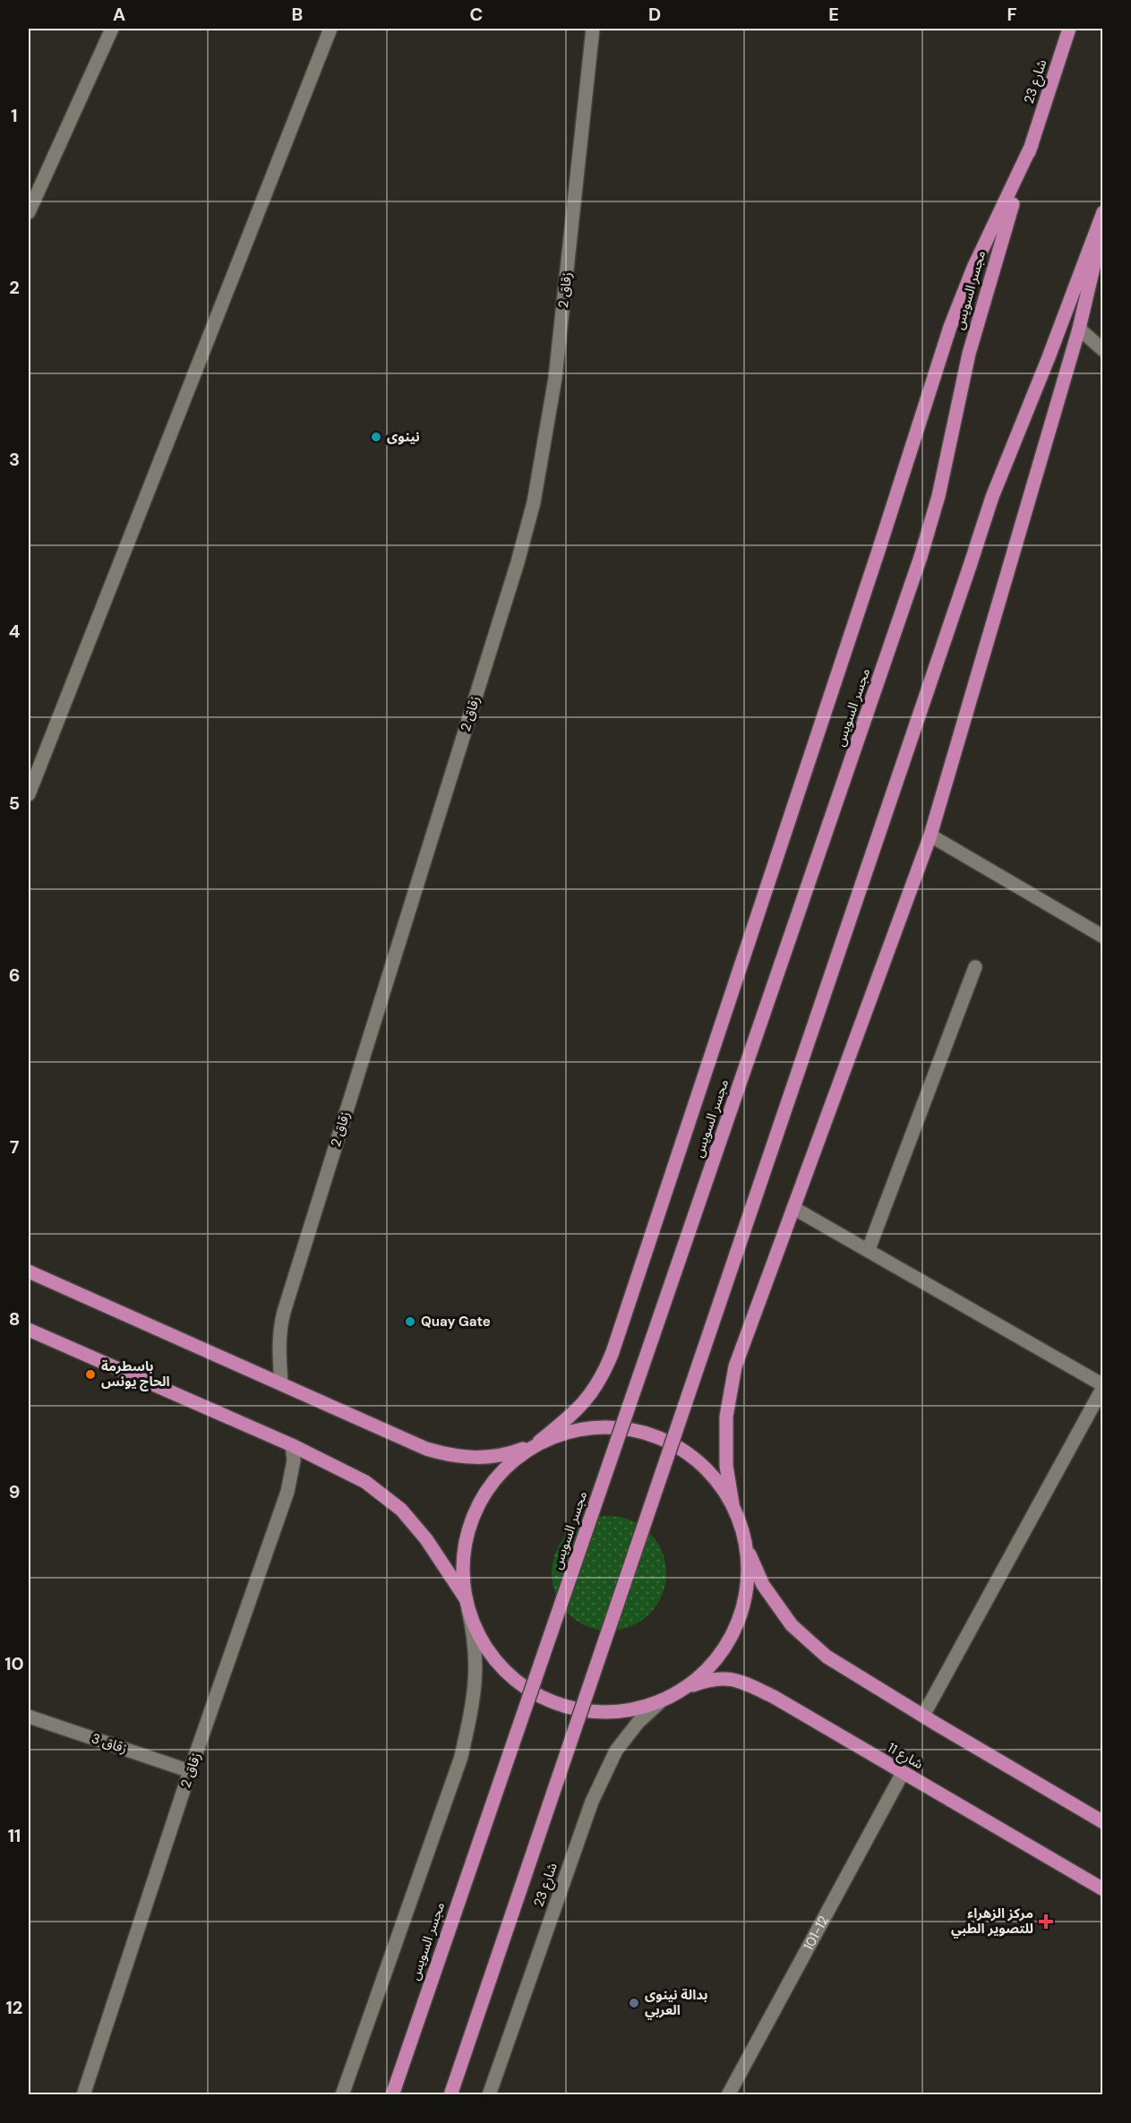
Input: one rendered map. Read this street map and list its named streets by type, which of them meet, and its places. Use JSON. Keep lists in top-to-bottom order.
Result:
{
  "streets": {
    "main road": ["شارع 23", "مجسر السويس", "شارع 11"],
    "street": ["زقاق 2", "زقاق 3", "101-12"]
  },
  "crossings": [
    ["شارع 23", "مجسر السويس"],
    ["زقاق 2", "زقاق 3"],
    ["شارع 11", "101-12"]
  ],
  "places": {
    "other": [
      "نينوى",
      "Quay Gate",
      "باسطرمة الحاج يونس",
      "بدالة نينوى العربي"
    ],
    "health": ["مركز الزهراء للتصوير الطبي"]
  },
  "grid": {
    "columns": [
      "A",
      "B",
      "C",
      "D",
      "E",
      "F"
    ],
    "rows": [
      "1",
      "2",
      "3",
      "4",
      "5",
      "6",
      "7",
      "8",
      "9",
      "10",
      "11",
      "12"
    ]
  }
}
